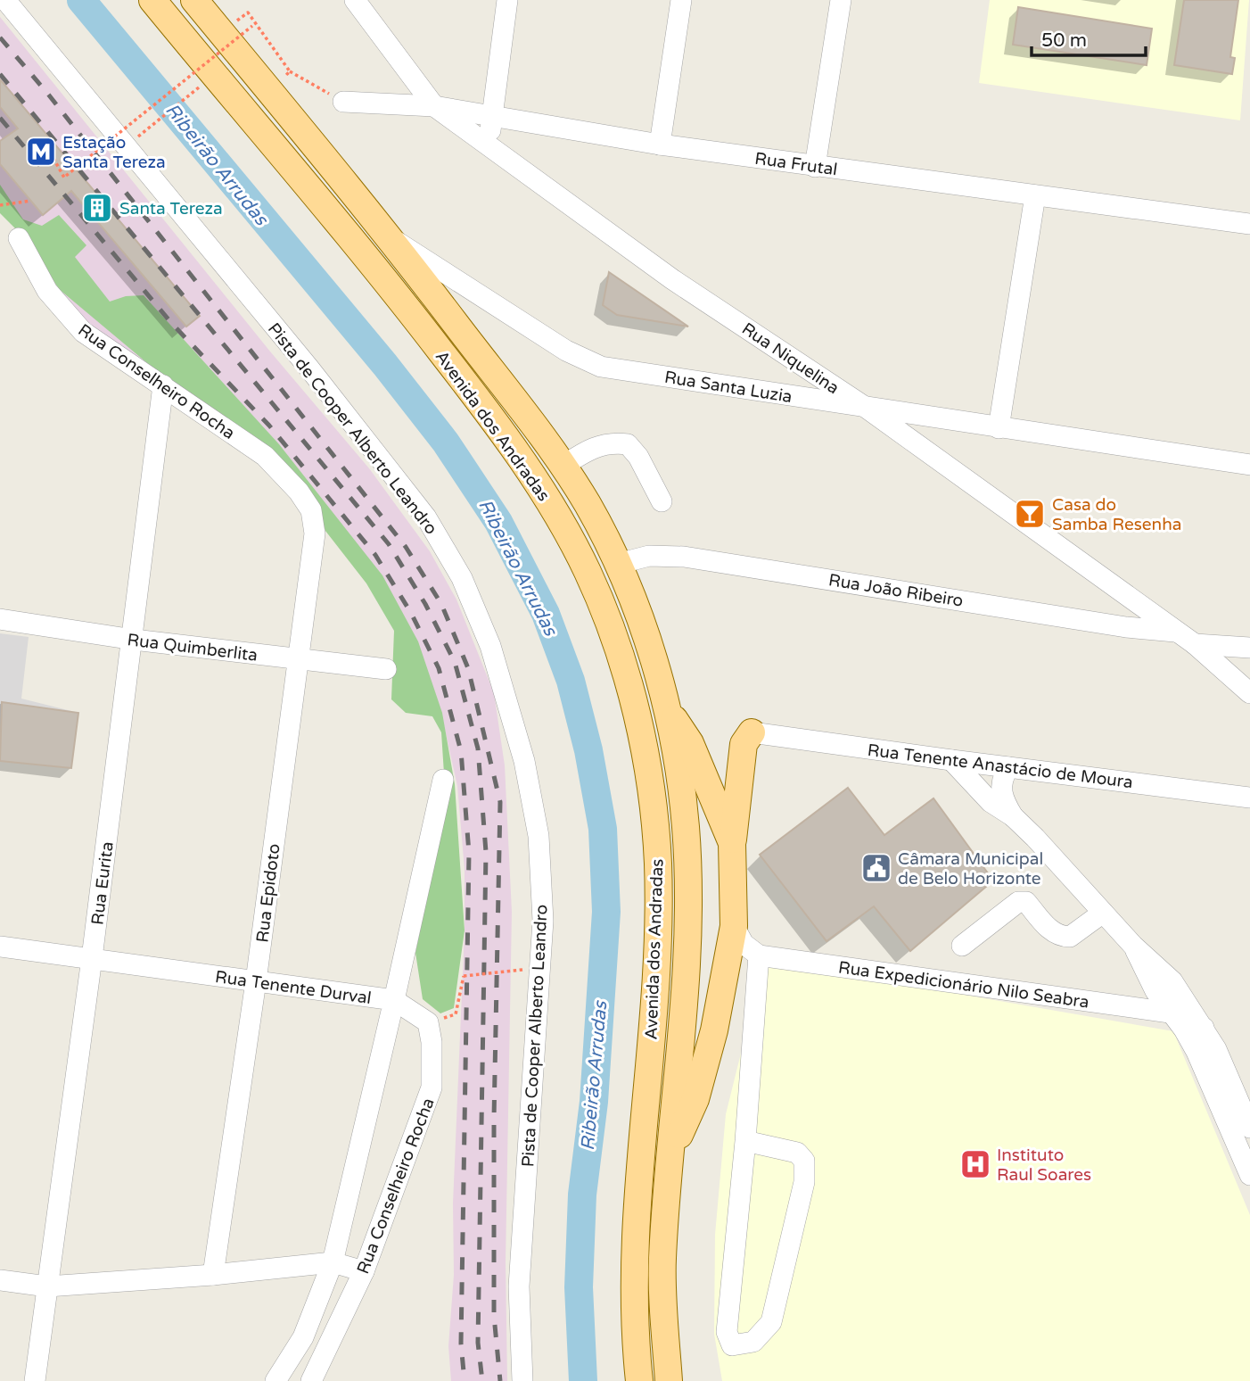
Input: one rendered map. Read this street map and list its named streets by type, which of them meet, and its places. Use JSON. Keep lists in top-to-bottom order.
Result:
{
  "streets": {
    "main road": ["Avenida dos Andradas"],
    "street": [
      "Rua Frutal",
      "Rua Niquelina",
      "Rua Conselheiro Rocha",
      "Rua Santa Luzia",
      "Pista de Cooper Alberto Leandro",
      "Rua João Ribeiro",
      "Rua Quimberlita",
      "Rua Tenente Anastácio de Moura",
      "Rua Eurita",
      "Rua Epidoto",
      "Rua Expedicionário Nilo Seabra",
      "Rua Tenente Durval"
    ]
  },
  "crossings": [
    ["Rua Frutal", "Rua Niquelina"],
    ["Rua Niquelina", "Rua Santa Luzia"],
    ["Rua Niquelina", "Rua João Ribeiro"],
    ["Rua Conselheiro Rocha", "Rua Eurita"],
    ["Rua Conselheiro Rocha", "Rua Epidoto"],
    ["Rua Conselheiro Rocha", "Rua Tenente Durval"],
    ["Rua Santa Luzia", "Avenida dos Andradas"],
    ["Avenida dos Andradas", "Rua João Ribeiro"],
    ["Rua Quimberlita", "Rua Eurita"],
    ["Rua Quimberlita", "Rua Epidoto"],
    ["Rua Eurita", "Rua Tenente Durval"],
    ["Rua Epidoto", "Rua Tenente Durval"]
  ],
  "water": ["Ribeirão Arrudas"],
  "places": {
    "metro station": ["Estação Santa Tereza"],
    "building": ["Santa Tereza"],
    "bar": ["Casa do Samba Resenha"],
    "public building": ["Câmara Municipal de Belo Horizonte"],
    "hospital": ["Instituto Raul Soares"]
  },
  "scale_bar": "50 m"
}
